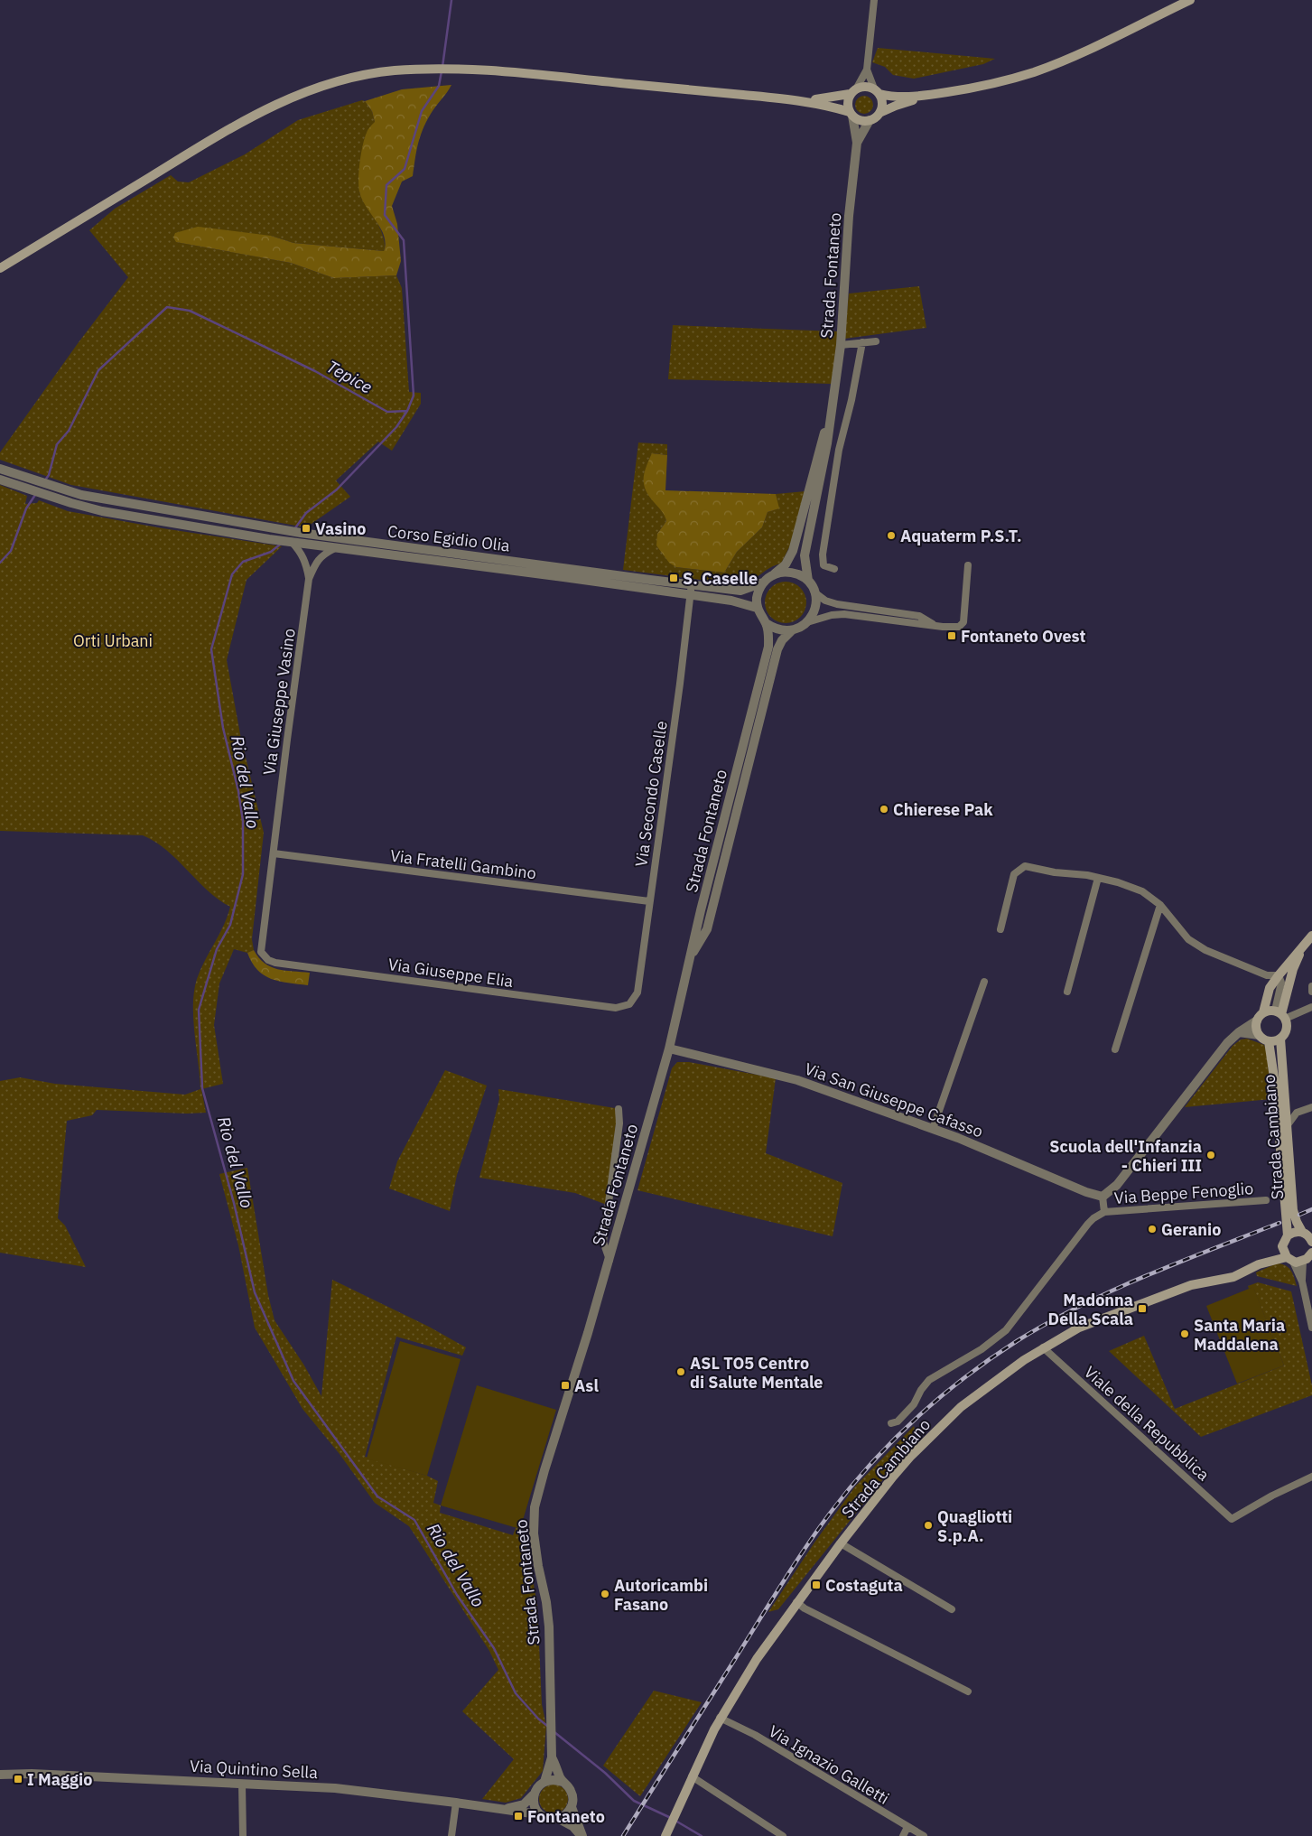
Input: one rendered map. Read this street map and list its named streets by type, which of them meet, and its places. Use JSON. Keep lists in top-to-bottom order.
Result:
{
  "streets": {
    "main road": ["Strada Cambiano"],
    "street": [
      "Strada Fontaneto",
      "Corso Egidio Olia",
      "Via Giuseppe Vasino",
      "Via Secondo Caselle",
      "Via Fratelli Gambino",
      "Via Giuseppe Elia",
      "Via San Giuseppe Cafasso",
      "Via Beppe Fenoglio",
      "Viale della Repubblica",
      "Via Ignazio Galletti",
      "Via Quintino Sella"
    ]
  },
  "crossings": [
    ["Strada Fontaneto", "Corso Egidio Olia"],
    ["Strada Fontaneto", "Via San Giuseppe Cafasso"],
    ["Strada Fontaneto", "Via Quintino Sella"],
    ["Corso Egidio Olia", "Via Giuseppe Vasino"],
    ["Corso Egidio Olia", "Via Secondo Caselle"],
    ["Via Giuseppe Vasino", "Via Fratelli Gambino"],
    ["Via Giuseppe Vasino", "Via Giuseppe Elia"],
    ["Via Secondo Caselle", "Via Fratelli Gambino"],
    ["Via Secondo Caselle", "Via Giuseppe Elia"],
    ["Strada Cambiano", "Viale della Repubblica"],
    ["Strada Cambiano", "Via Ignazio Galletti"]
  ],
  "water": ["Tepice", "Rio del Vallo"],
  "parks": ["Orti Urbani"],
  "places": {
    "transit": [
      "Vasino",
      "S. Caselle",
      "Fontaneto Ovest",
      "Madonna Della Scala",
      "Asl",
      "Costaguta",
      "I Maggio",
      "Fontaneto"
    ],
    "other": [
      "Aquaterm P.S.T.",
      "Chierese Pak",
      "Scuola dell'Infanzia - Chieri III",
      "Geranio",
      "Santa Maria Maddalena",
      "ASL TO5 Centro di Salute Mentale",
      "Quagliotti S.p.A.",
      "Autoricambi Fasano"
    ]
  }
}
